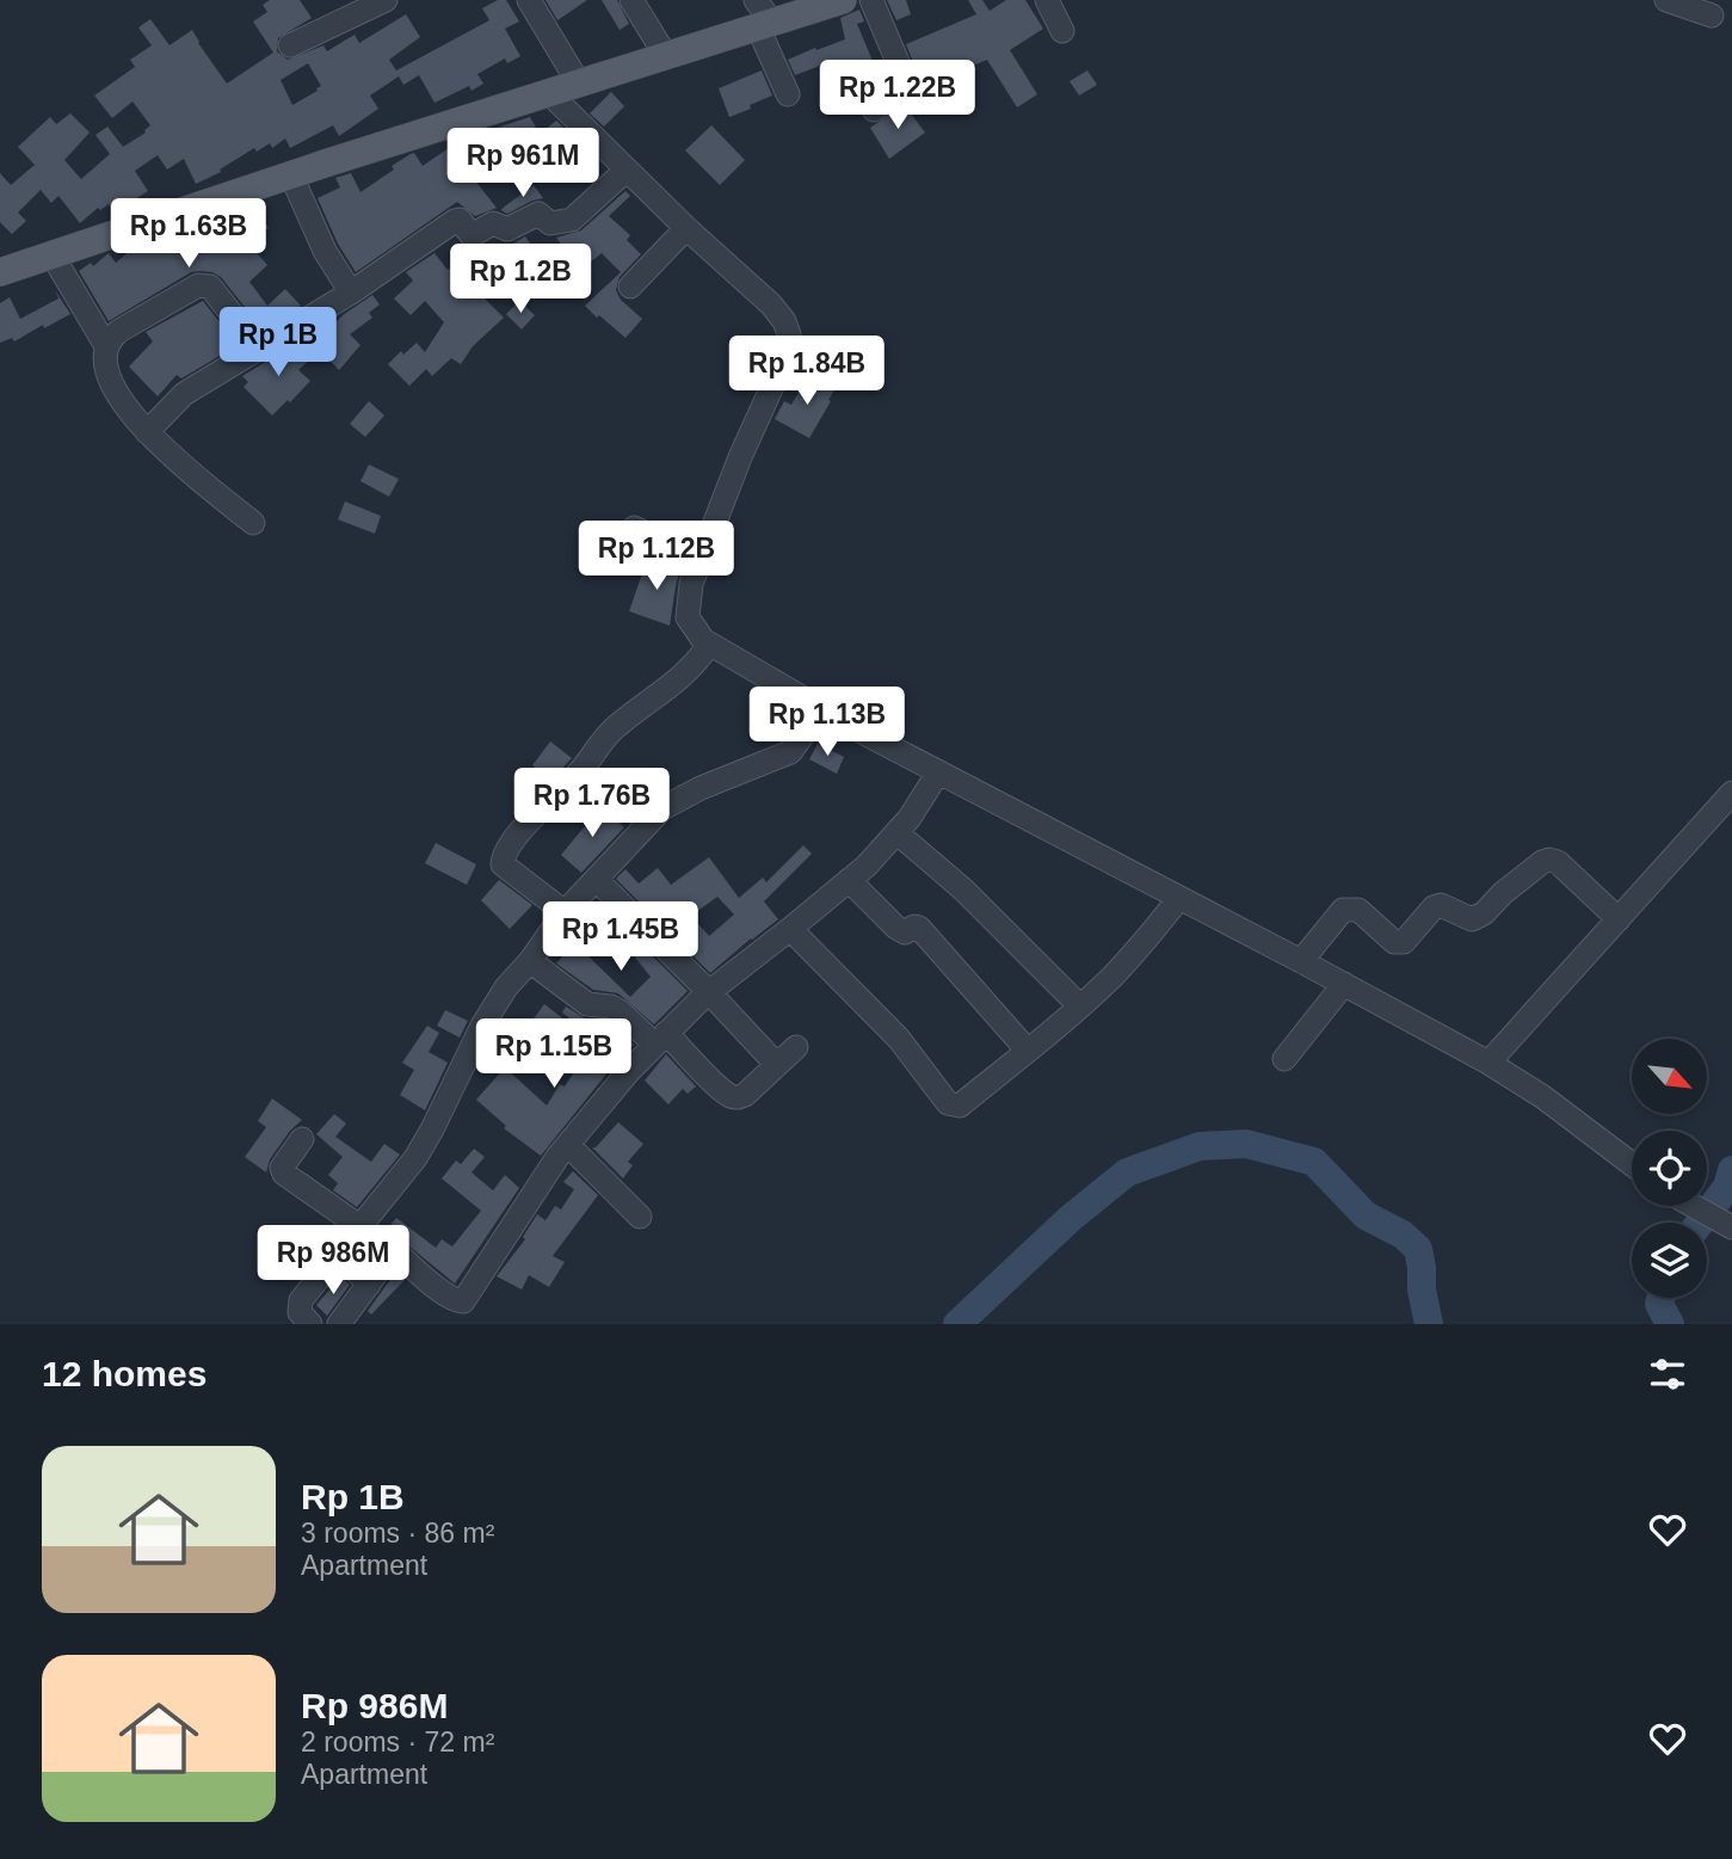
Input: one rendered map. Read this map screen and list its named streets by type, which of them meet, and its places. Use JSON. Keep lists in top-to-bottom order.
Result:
{
  "north": "bottom right",
  "page": {
    "price": [
      "Rp 1.22B",
      "Rp 961M",
      "Rp 1.63B",
      "Rp 1.2B",
      "Rp 1B",
      "Rp 1.84B",
      "Rp 1.12B",
      "Rp 1.13B",
      "Rp 1.76B",
      "Rp 1.45B",
      "Rp 1.15B",
      "Rp 986M"
    ],
    "heading": "12 homes",
    "list": [
      {
        "name": "Rp 1B",
        "note": "3 rooms · 86 m² · Apartment"
      },
      {
        "name": "Rp 986M",
        "note": "2 rooms · 72 m² · Apartment"
      }
    ]
  }
}
